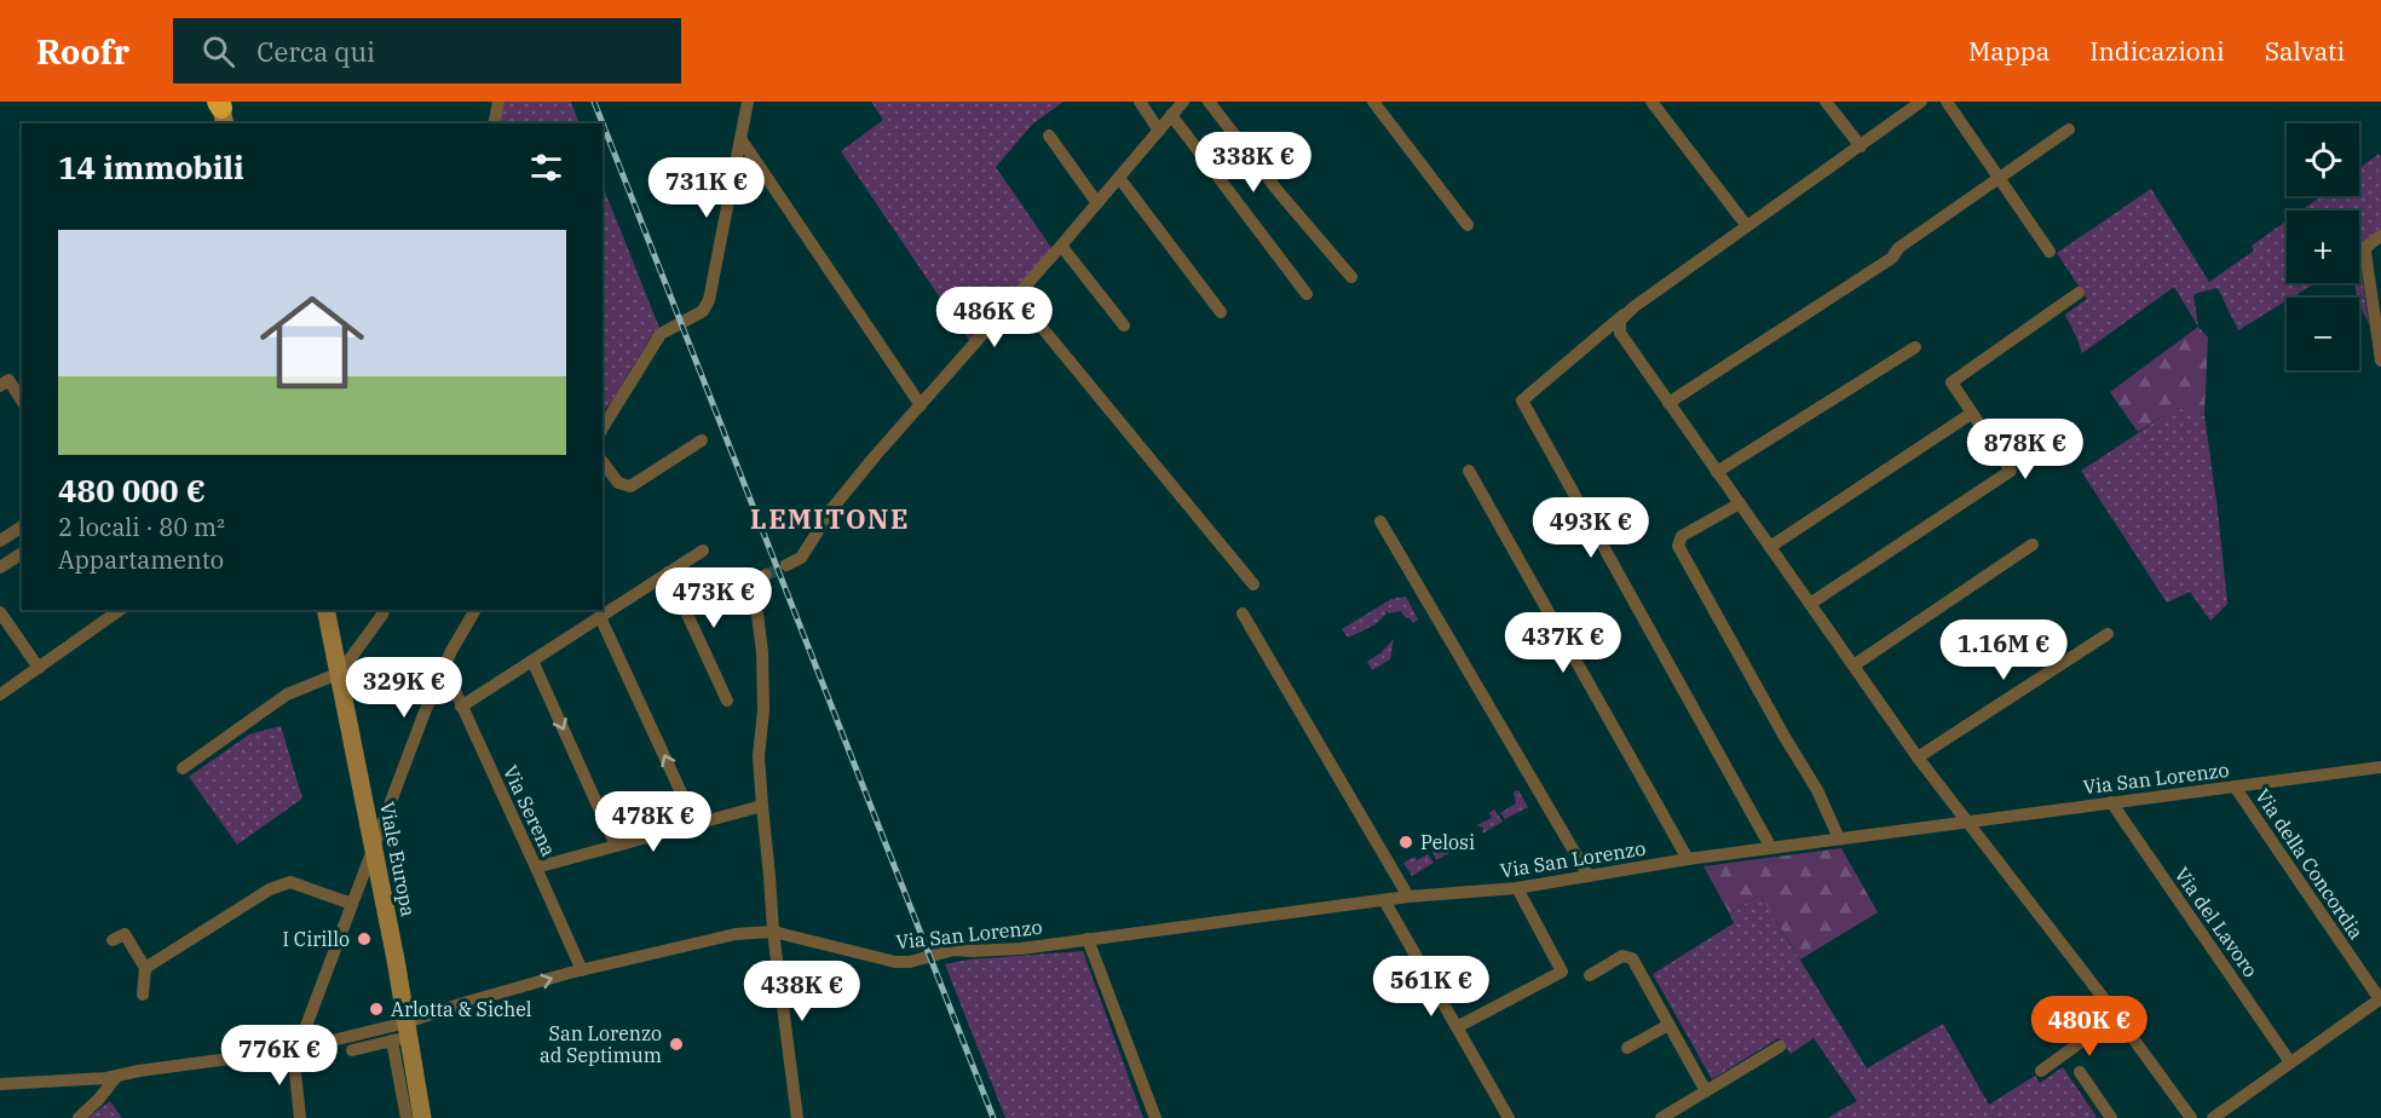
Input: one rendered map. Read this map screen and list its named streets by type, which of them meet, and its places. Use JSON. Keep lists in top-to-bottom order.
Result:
{
  "streets": {
    "main road": ["Viale Europa"],
    "street": [
      "Via San Lorenzo",
      "Via Serena",
      "Via della Concordia",
      "Via del Lavoro"
    ]
  },
  "crossings": [
    ["Via San Lorenzo", "Via Serena"],
    ["Via San Lorenzo", "Viale Europa"],
    ["Via San Lorenzo", "Via della Concordia"],
    ["Via San Lorenzo", "Via del Lavoro"]
  ],
  "districts": ["LEMITONE"],
  "places": [
    "Pelosi",
    "I Cirillo",
    "Arlotta & Sichel",
    "San Lorenzo ad Septimum"
  ],
  "page": {
    "header": "Roofr",
    "search": "Cerca qui",
    "nav": ["Mappa", "Indicazioni", "Salvati"],
    "map_buttons": ["+", "−"],
    "heading": "14 immobili",
    "price": [
      "338K €",
      "731K €",
      "486K €",
      "878K €",
      "493K €",
      "473K €",
      "437K €",
      "1.16M €",
      "329K €",
      "478K €",
      "561K €",
      "438K €",
      "480K €",
      "776K €"
    ],
    "list": [
      {
        "name": "480 000 €",
        "note": "2 locali · 80 m² · Appartamento"
      }
    ]
  }
}
